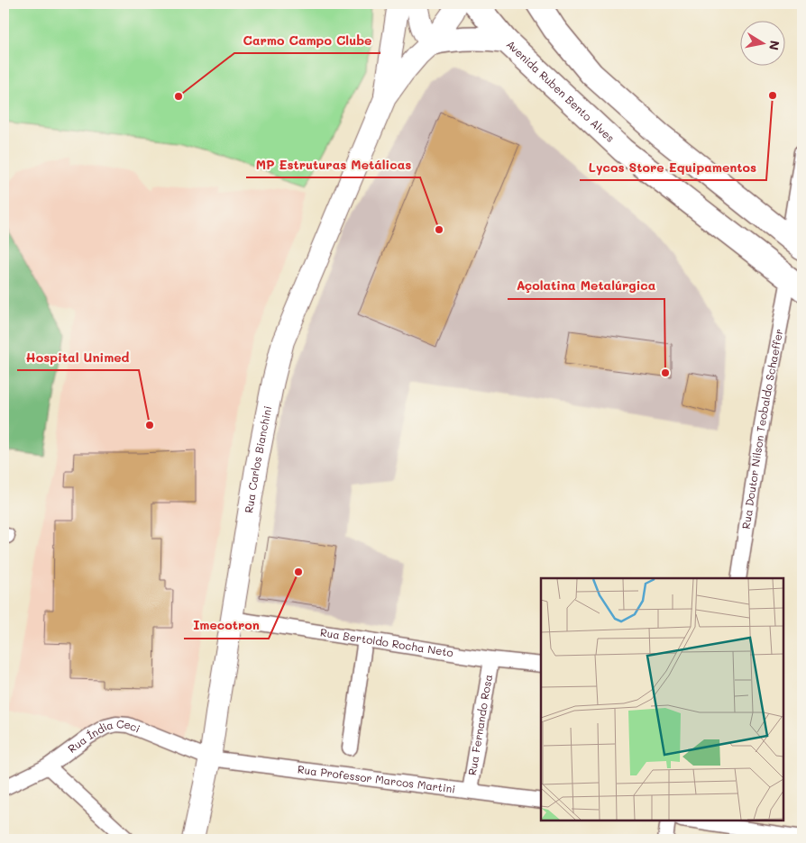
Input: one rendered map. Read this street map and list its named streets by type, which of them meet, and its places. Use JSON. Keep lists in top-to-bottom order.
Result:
{
  "streets": {
    "main road": ["Avenida Ruben Bento Alves"],
    "street": [
      "Rua Doutor Nílson Teobaldo Schaeffer",
      "Rua Carlos Bianchini",
      "Rua Bertoldo Rocha Neto",
      "Rua Fernando Rosa",
      "Rua Índia Ceci",
      "Rua Professor Marcos Martini"
    ]
  },
  "crossings": [
    ["Avenida Ruben Bento Alves", "Rua Doutor Nílson Teobaldo Schaeffer"],
    ["Rua Carlos Bianchini", "Rua Bertoldo Rocha Neto"],
    ["Rua Carlos Bianchini", "Rua Índia Ceci"],
    ["Rua Carlos Bianchini", "Rua Professor Marcos Martini"],
    ["Rua Bertoldo Rocha Neto", "Rua Fernando Rosa"],
    ["Rua Fernando Rosa", "Rua Professor Marcos Martini"],
    ["Rua Índia Ceci", "Rua Professor Marcos Martini"]
  ],
  "places": [
    "Lycos Store Equipamentos",
    "Carmo Campo Clube",
    "MP Estruturas Metálicas",
    "Açolatina Metalúrgica",
    "Hospital Unimed",
    "Imecotron"
  ],
  "north": "right"
}
